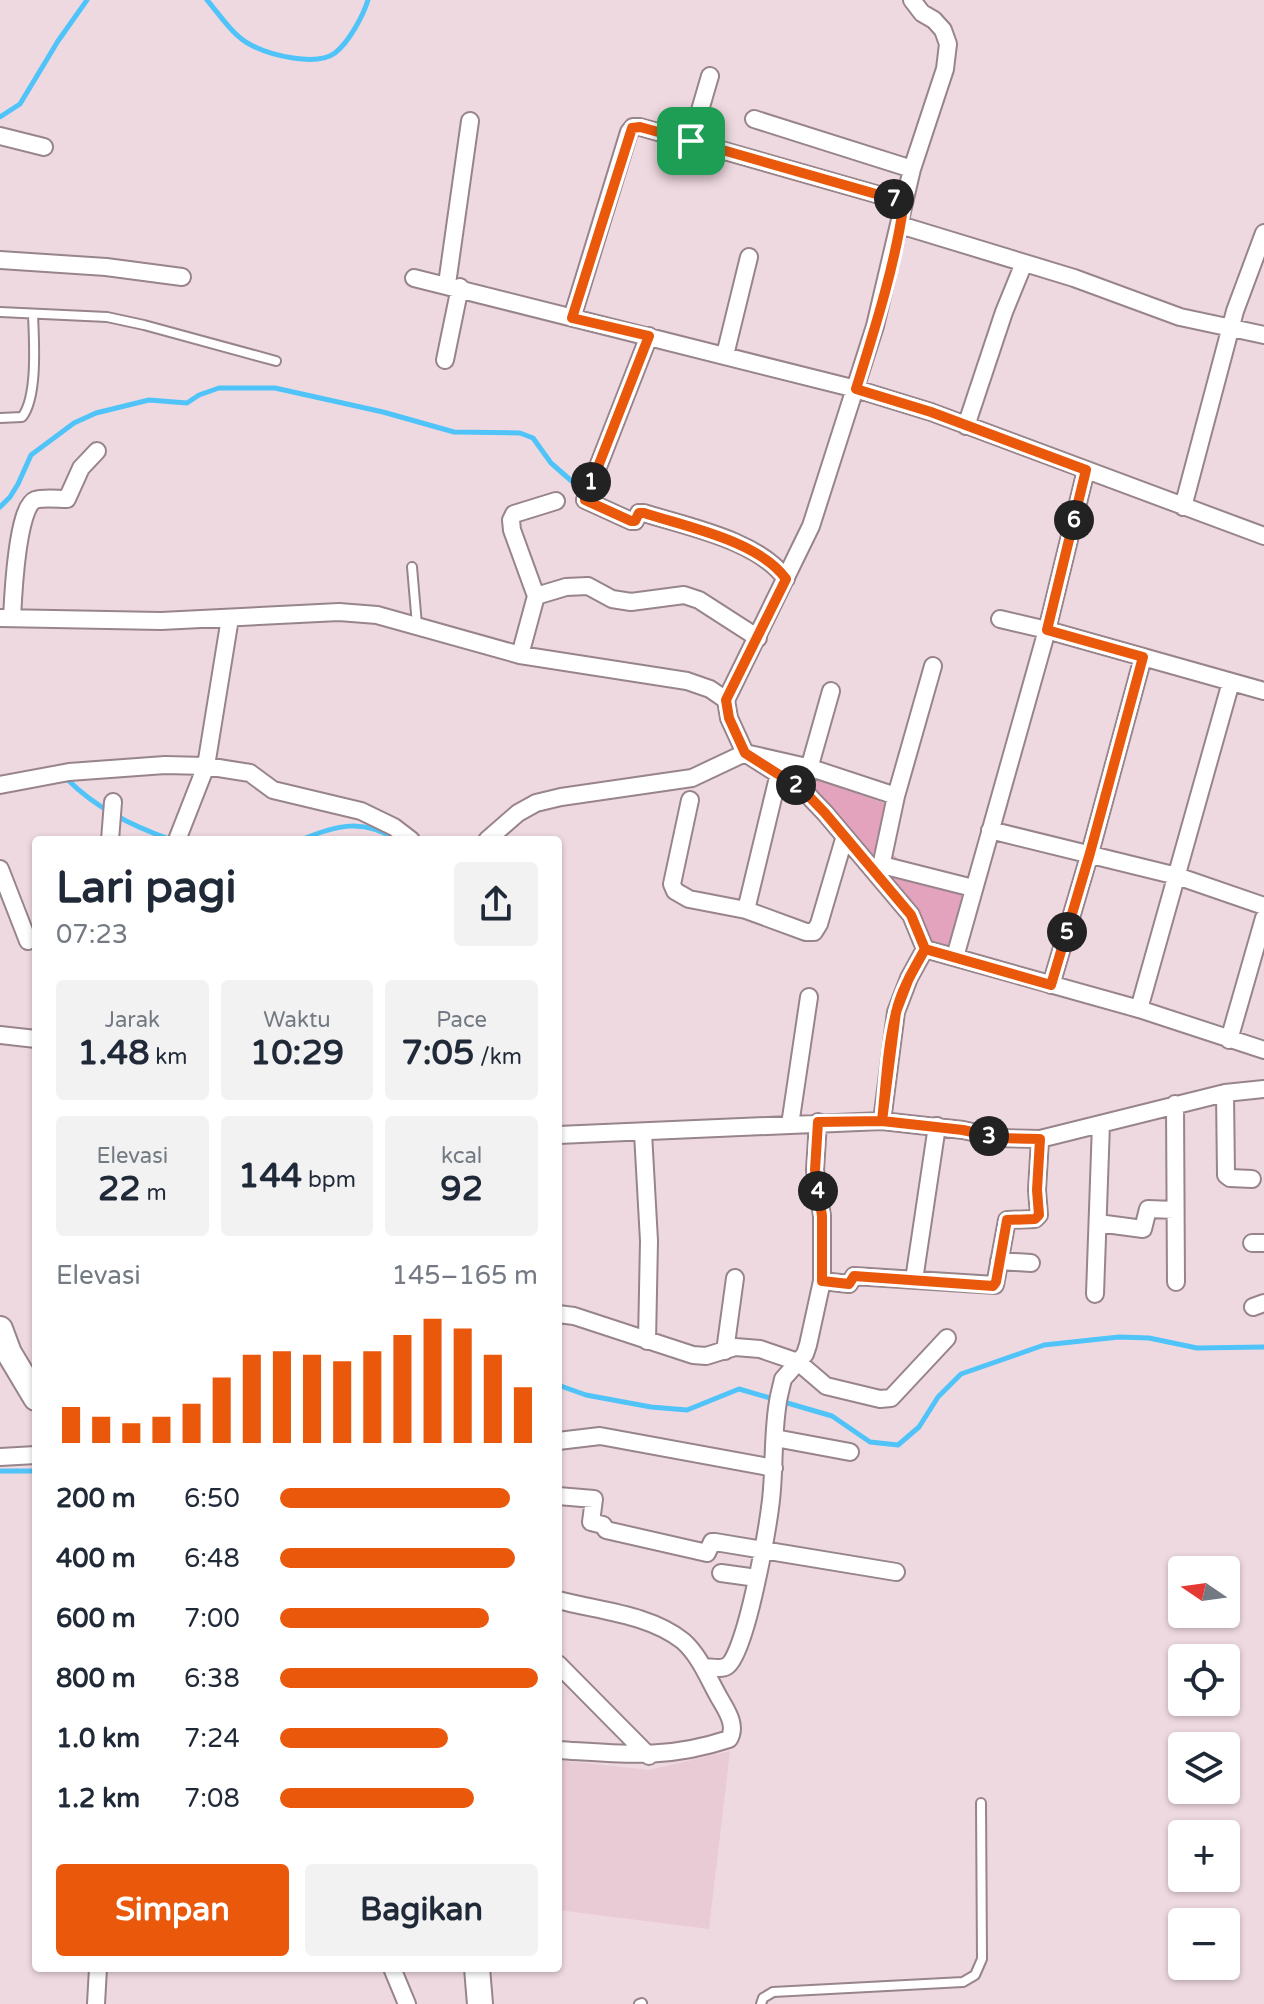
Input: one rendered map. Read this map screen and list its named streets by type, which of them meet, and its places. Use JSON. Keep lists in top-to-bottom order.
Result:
{
  "north": "left",
  "page": {
    "pins": [
      "7",
      "1",
      "6",
      "2",
      "5",
      "3",
      "4"
    ],
    "heading": ["Lari pagi", "07:23"],
    "stats": [
      ["Jarak", "1.48 km"],
      ["Waktu", "10:29"],
      ["Pace", "7:05 /km"],
      ["Elevasi", "22 m"],
      ["144 bpm"],
      ["kcal", "92"]
    ],
    "chart": ["Elevasi", "145–165 m"],
    "list": [
      {
        "name": "200 m",
        "note": "6:50"
      },
      {
        "name": "400 m",
        "note": "6:48"
      },
      {
        "name": "600 m",
        "note": "7:00"
      },
      {
        "name": "800 m",
        "note": "6:38"
      },
      {
        "name": "1.0 km",
        "note": "7:24"
      },
      {
        "name": "1.2 km",
        "note": "7:08"
      }
    ],
    "map_buttons": ["+", "−"],
    "buttons": ["Simpan", "Bagikan"]
  }
}
